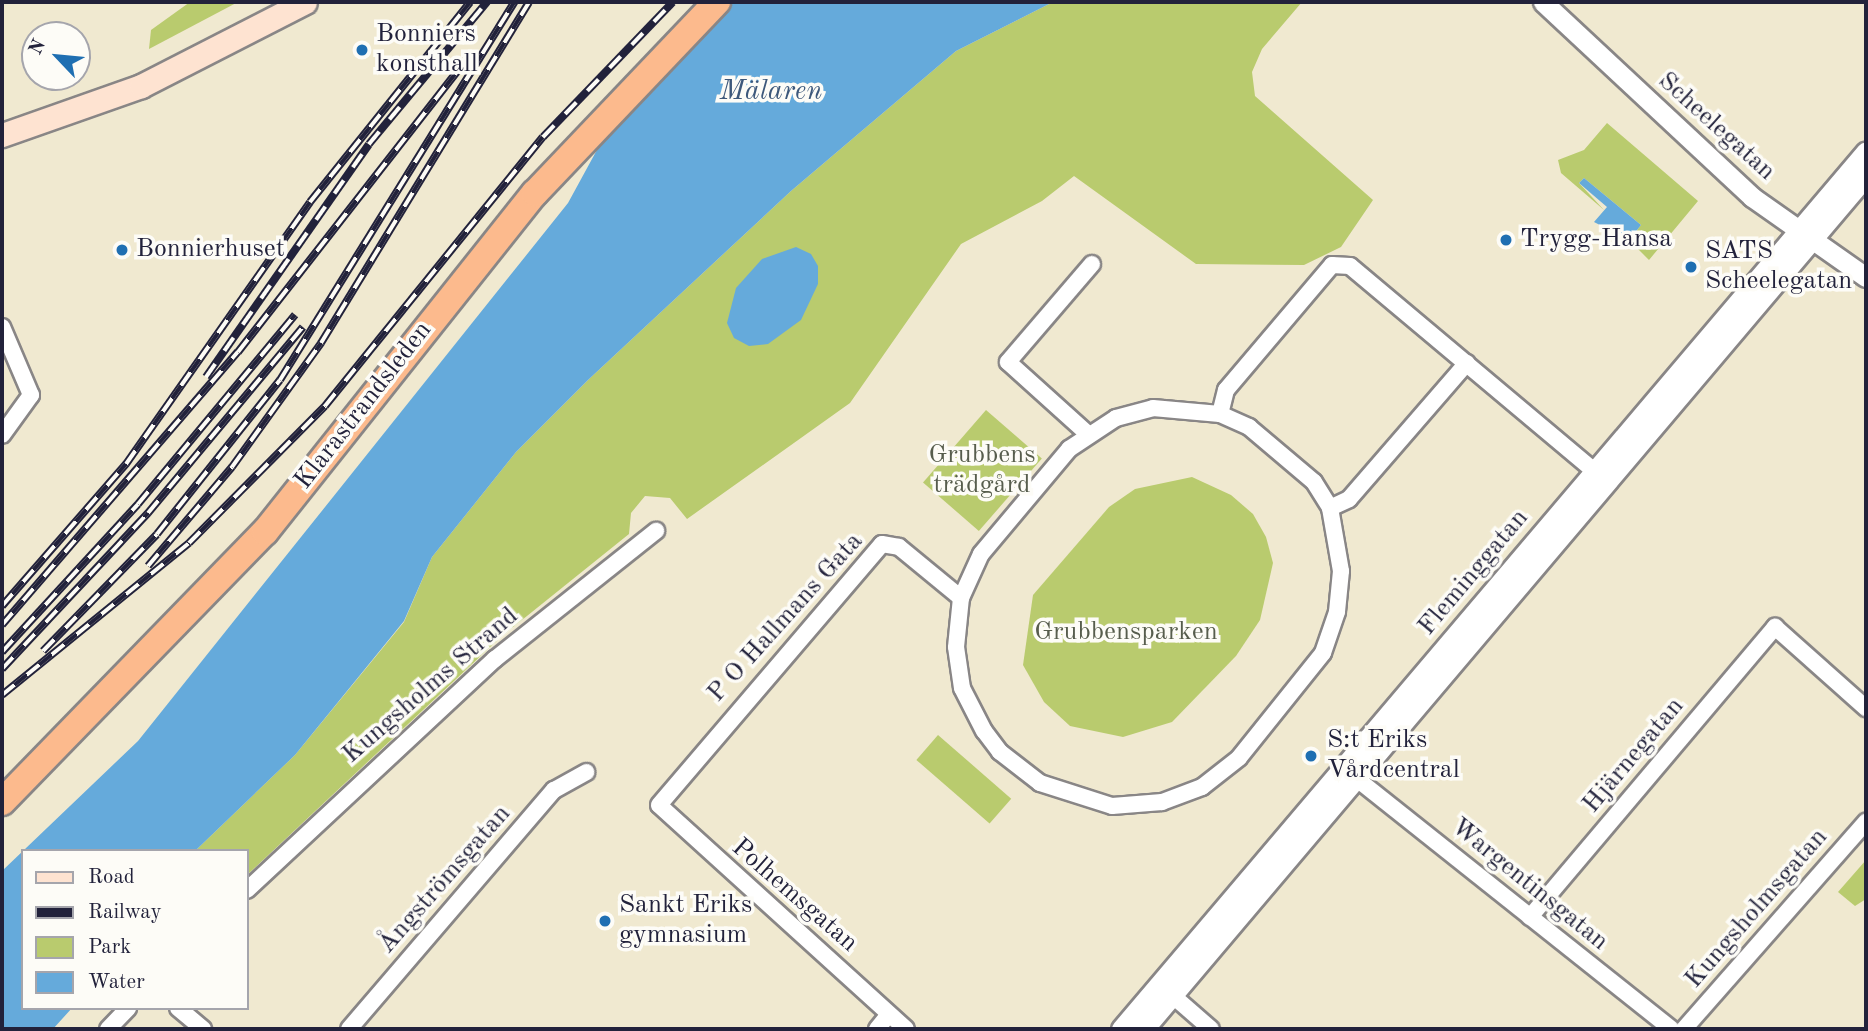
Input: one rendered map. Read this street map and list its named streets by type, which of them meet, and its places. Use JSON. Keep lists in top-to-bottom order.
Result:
{
  "streets": {
    "highway": ["Klarastrandsleden"],
    "street": [
      "Scheelegatan",
      "Fleminggatan",
      "P O Hallmans Gata",
      "Kungsholms Strand",
      "Hjärnegatan",
      "Ångströmsgatan",
      "Wargentinsgatan",
      "Polhemsgatan",
      "Kungsholmsgatan"
    ]
  },
  "crossings": [
    ["Scheelegatan", "Fleminggatan"],
    ["Fleminggatan", "Wargentinsgatan"],
    ["P O Hallmans Gata", "Polhemsgatan"],
    ["Hjärnegatan", "Wargentinsgatan"]
  ],
  "water": ["Mälaren"],
  "parks": ["Grubbens trädgård", "Grubbensparken"],
  "places": [
    "Bonniers konsthall",
    "Trygg-Hansa",
    "Bonnierhuset",
    "SATS Scheelegatan",
    "S:t Eriks Vårdcentral",
    "Sankt Eriks gymnasium"
  ],
  "legend": [
    "Road",
    "Railway",
    "Park",
    "Water"
  ],
  "north": "top left"
}
